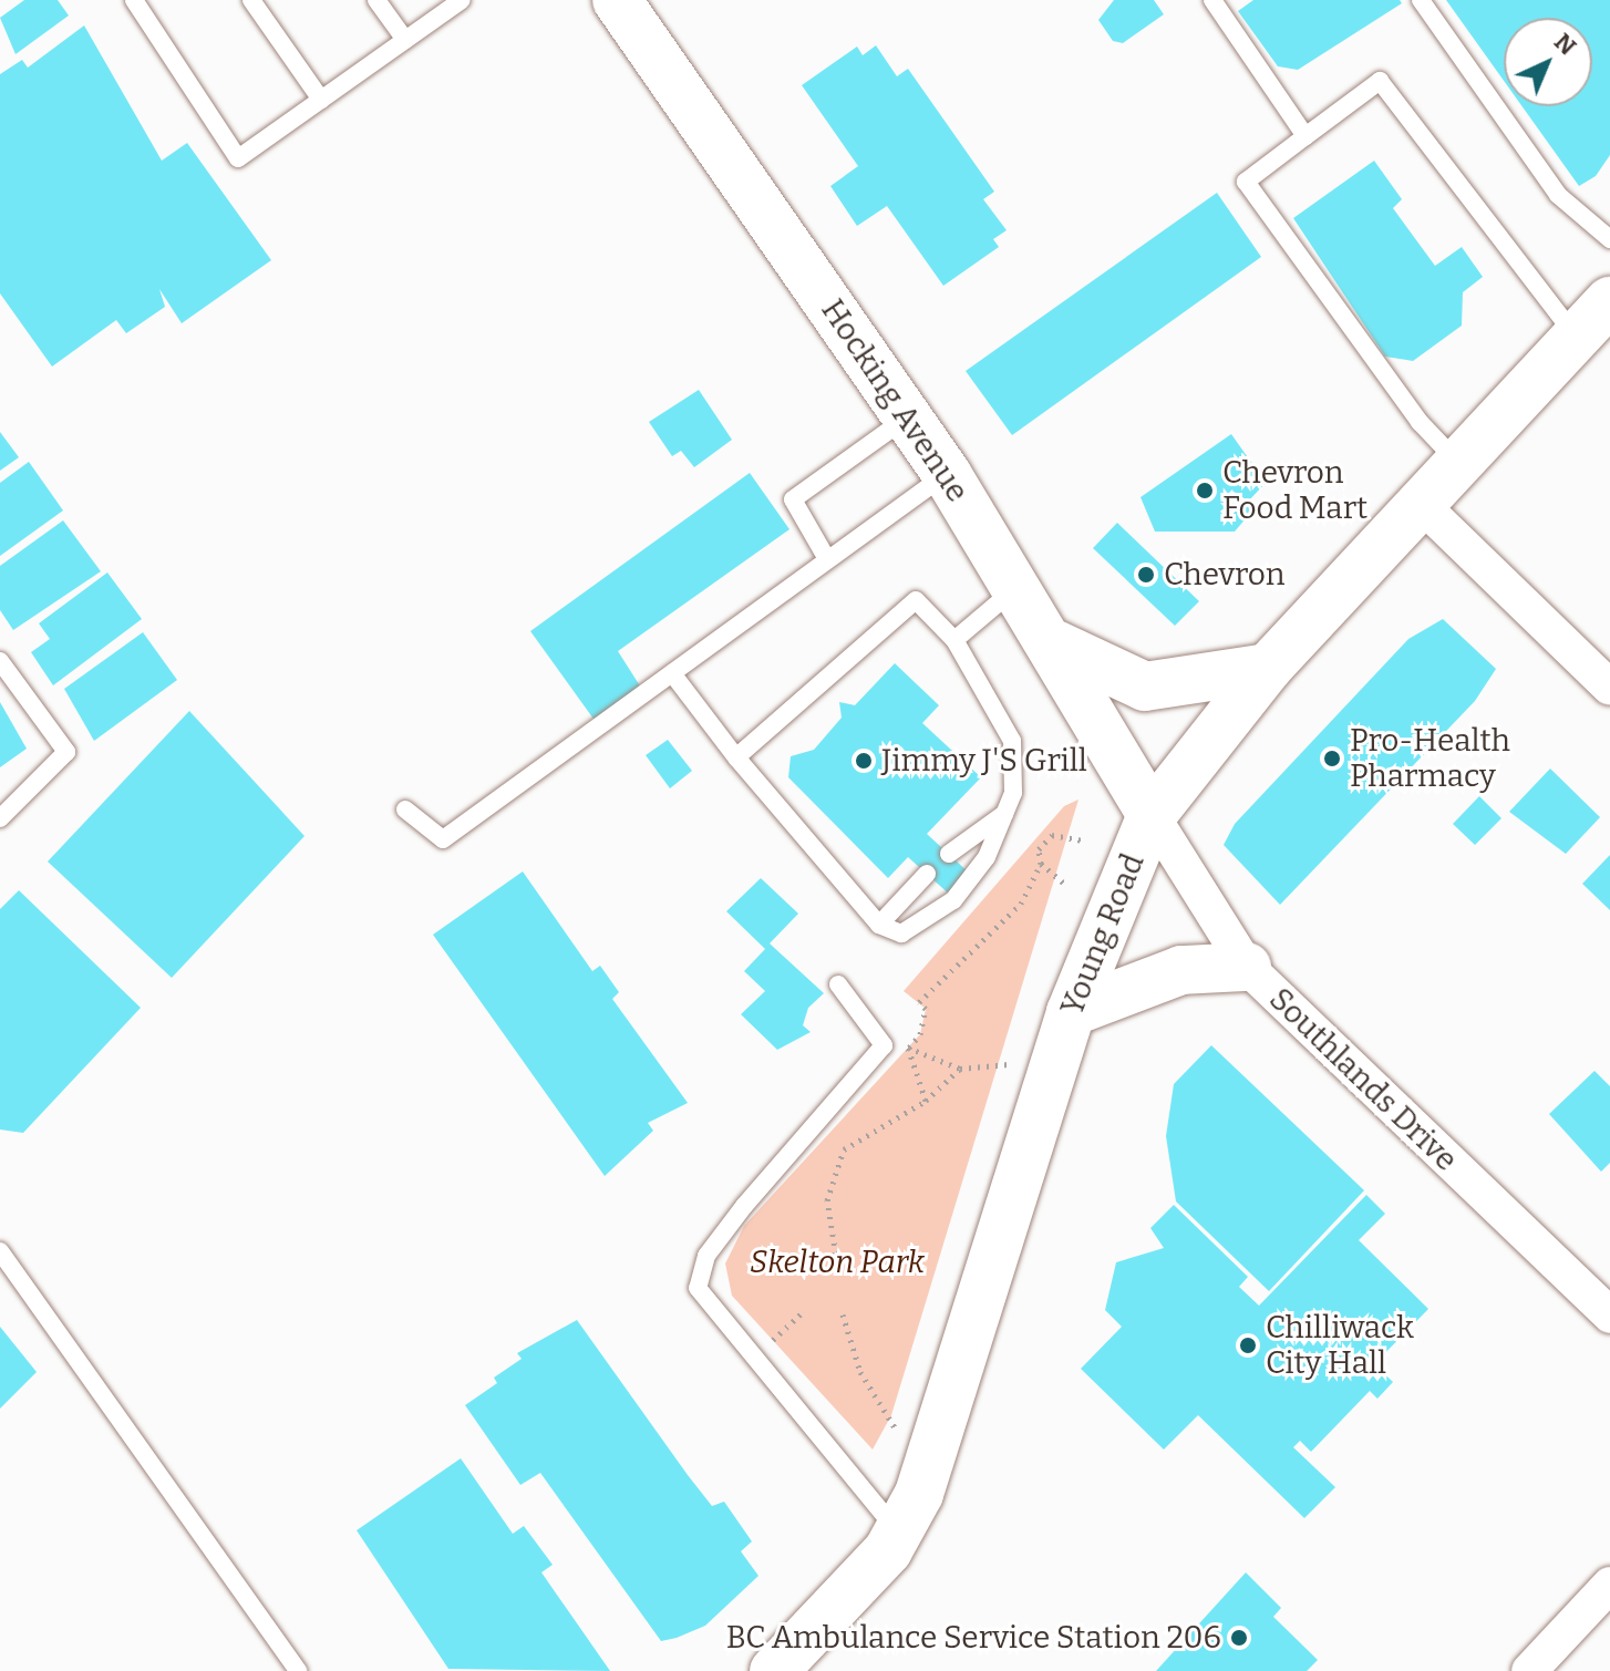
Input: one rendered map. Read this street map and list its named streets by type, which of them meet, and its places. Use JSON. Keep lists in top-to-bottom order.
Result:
{
  "streets": {
    "main road": ["Hocking Avenue", "Young Road"],
    "street": ["Southlands Drive"]
  },
  "crossings": [
    ["Hocking Avenue", "Young Road"],
    ["Hocking Avenue", "Southlands Drive"],
    ["Young Road", "Southlands Drive"]
  ],
  "parks": ["Skelton Park"],
  "places": [
    "Chevron Food Mart",
    "Chevron",
    "Pro-Health Pharmacy",
    "Jimmy J'S Grill",
    "Chilliwack City Hall",
    "BC Ambulance Service Station 206"
  ],
  "north": "top right"
}
